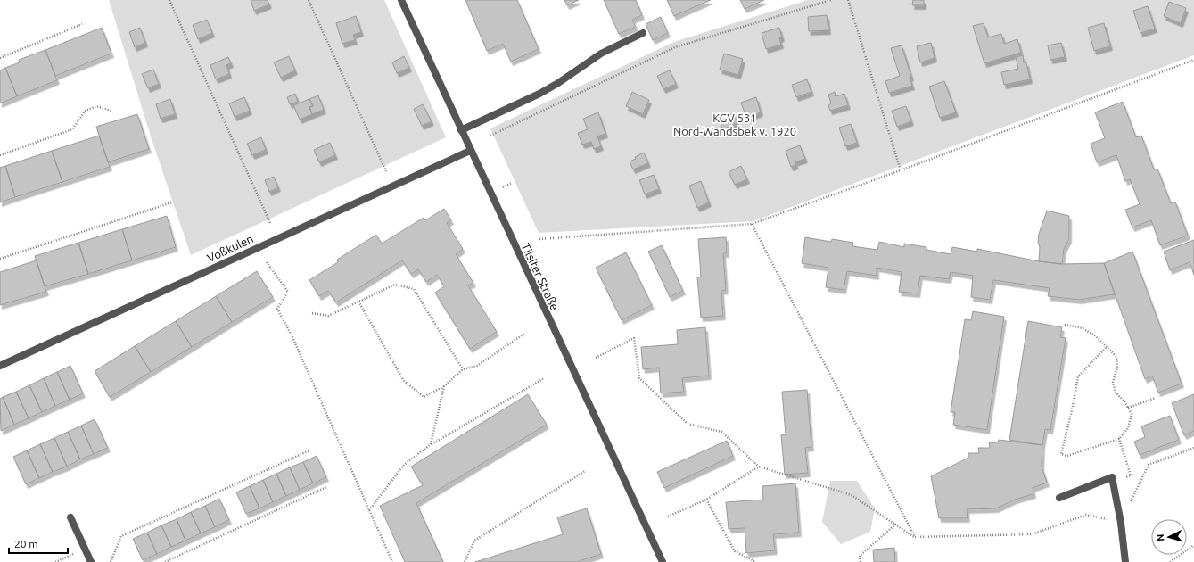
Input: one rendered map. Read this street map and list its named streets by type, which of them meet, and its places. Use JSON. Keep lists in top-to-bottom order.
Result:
{
  "streets": {
    "street": ["Voßkulen", "Tilsiter Straße"]
  },
  "crossings": [
    ["Voßkulen", "Tilsiter Straße"]
  ],
  "parks": ["KGV 531 Nord-Wandsbek v. 1920"],
  "scale_bar": "20 m",
  "north": "left"
}
